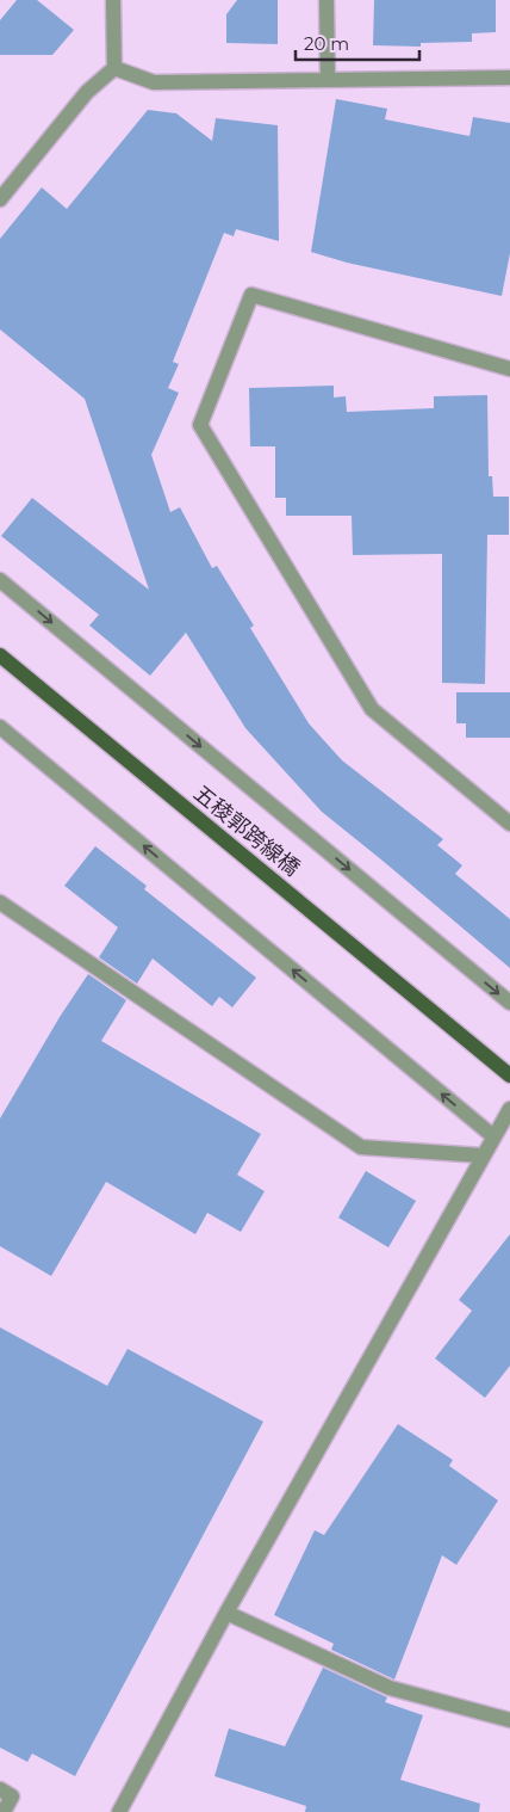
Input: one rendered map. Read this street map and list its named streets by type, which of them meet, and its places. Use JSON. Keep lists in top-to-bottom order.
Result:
{
  "streets": {
    "main road": ["五稜郭跨線橋"]
  },
  "scale_bar": "20 m"
}
